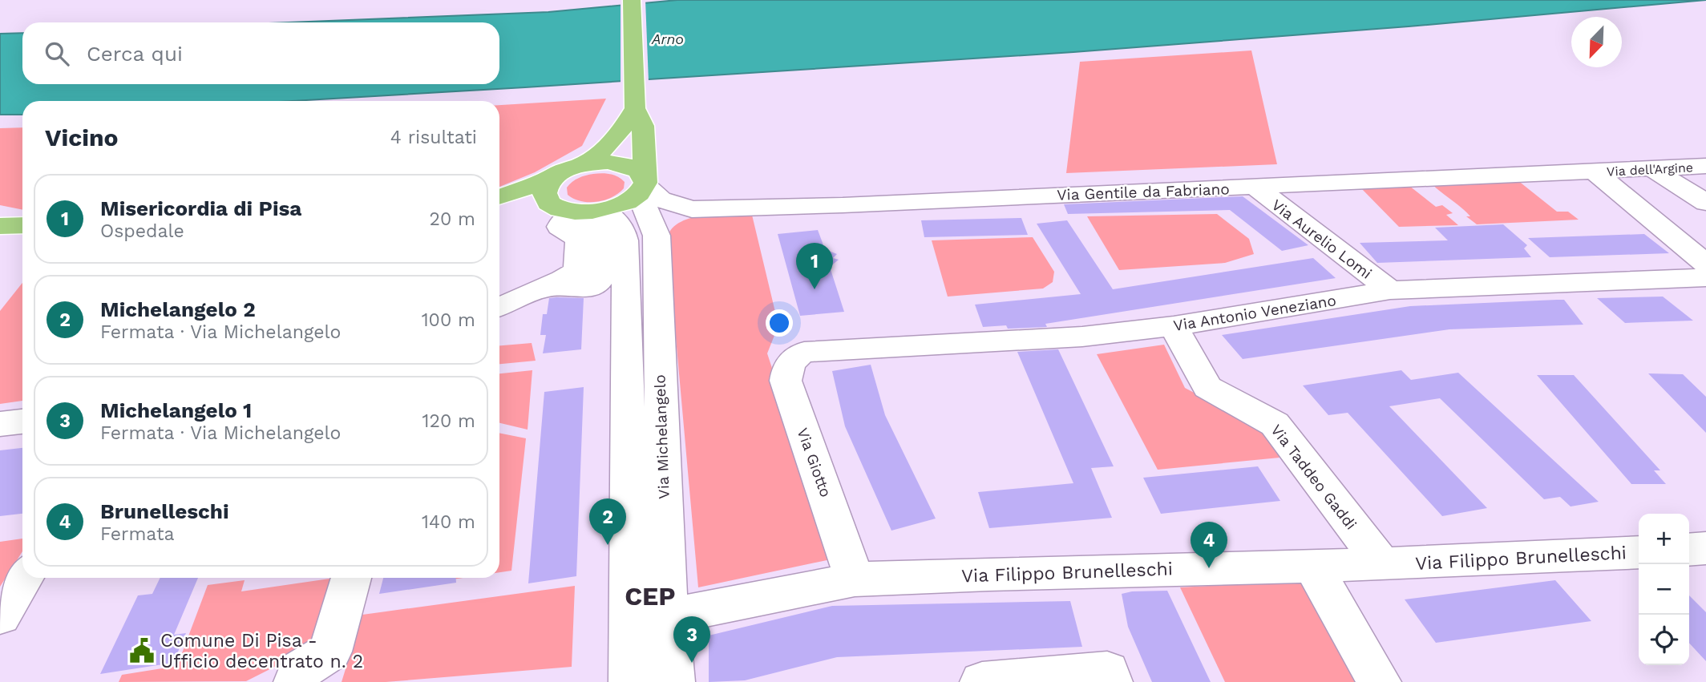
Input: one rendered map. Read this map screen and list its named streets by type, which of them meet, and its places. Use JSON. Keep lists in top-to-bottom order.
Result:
{
  "streets": {
    "street": [
      "Via dell'Argine",
      "Via Gentile da Fabriano",
      "Via Aurelio Lomi",
      "Via Antonio Veneziano",
      "Via Michelangelo",
      "Via Giotto",
      "Via Taddeo Gaddi",
      "Via Filippo Brunelleschi"
    ]
  },
  "crossings": [
    ["Via dell'Argine", "Via Gentile da Fabriano"],
    ["Via Gentile da Fabriano", "Via Aurelio Lomi"],
    ["Via Gentile da Fabriano", "Via Michelangelo"],
    ["Via Aurelio Lomi", "Via Antonio Veneziano"],
    ["Via Antonio Veneziano", "Via Giotto"],
    ["Via Antonio Veneziano", "Via Taddeo Gaddi"],
    ["Via Michelangelo", "Via Filippo Brunelleschi"],
    ["Via Giotto", "Via Filippo Brunelleschi"],
    ["Via Taddeo Gaddi", "Via Filippo Brunelleschi"]
  ],
  "districts": ["CEP"],
  "water": ["Arno"],
  "places": {
    "public building": ["Comune Di Pisa - Ufficio decentrato n. 2"]
  },
  "north": "bottom left",
  "page": {
    "search": "Cerca qui",
    "heading": ["Vicino", "4 risultati"],
    "list": [
      {
        "mark": "1",
        "name": "Misericordia di Pisa",
        "note": "Ospedale",
        "value": "20 m"
      },
      {
        "mark": "2",
        "name": "Michelangelo 2",
        "note": "Fermata · Via Michelangelo",
        "value": "100 m"
      },
      {
        "mark": "3",
        "name": "Michelangelo 1",
        "note": "Fermata · Via Michelangelo",
        "value": "120 m"
      },
      {
        "mark": "4",
        "name": "Brunelleschi",
        "note": "Fermata",
        "value": "140 m"
      }
    ],
    "pins": [
      "1",
      "2",
      "4",
      "3"
    ],
    "map_buttons": ["+", "−"]
  }
}
